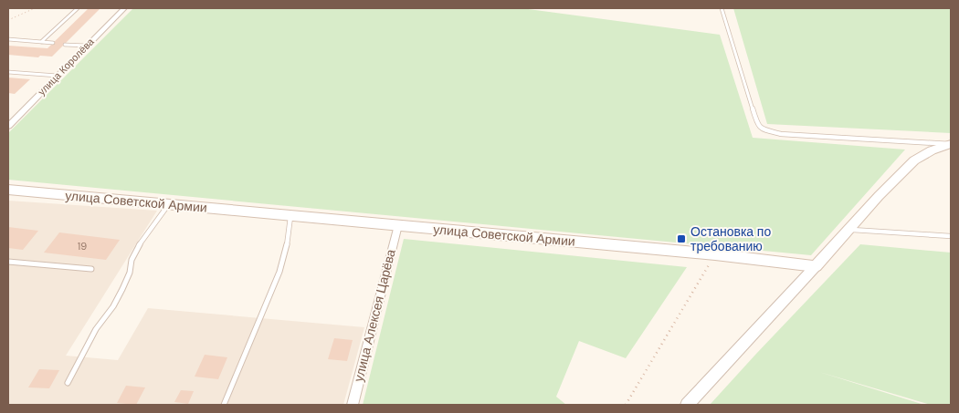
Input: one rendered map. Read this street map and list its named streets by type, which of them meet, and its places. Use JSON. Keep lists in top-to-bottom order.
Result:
{
  "streets": {
    "main road": ["улица Советской Армии"],
    "street": ["улица Королёва", "улица Алексея Царёва"]
  },
  "crossings": [
    ["улица Советской Армии", "улица Алексея Царёва"]
  ],
  "places": {
    "transit": ["Остановка по требованию"]
  },
  "house_numbers": ["19"]
}
